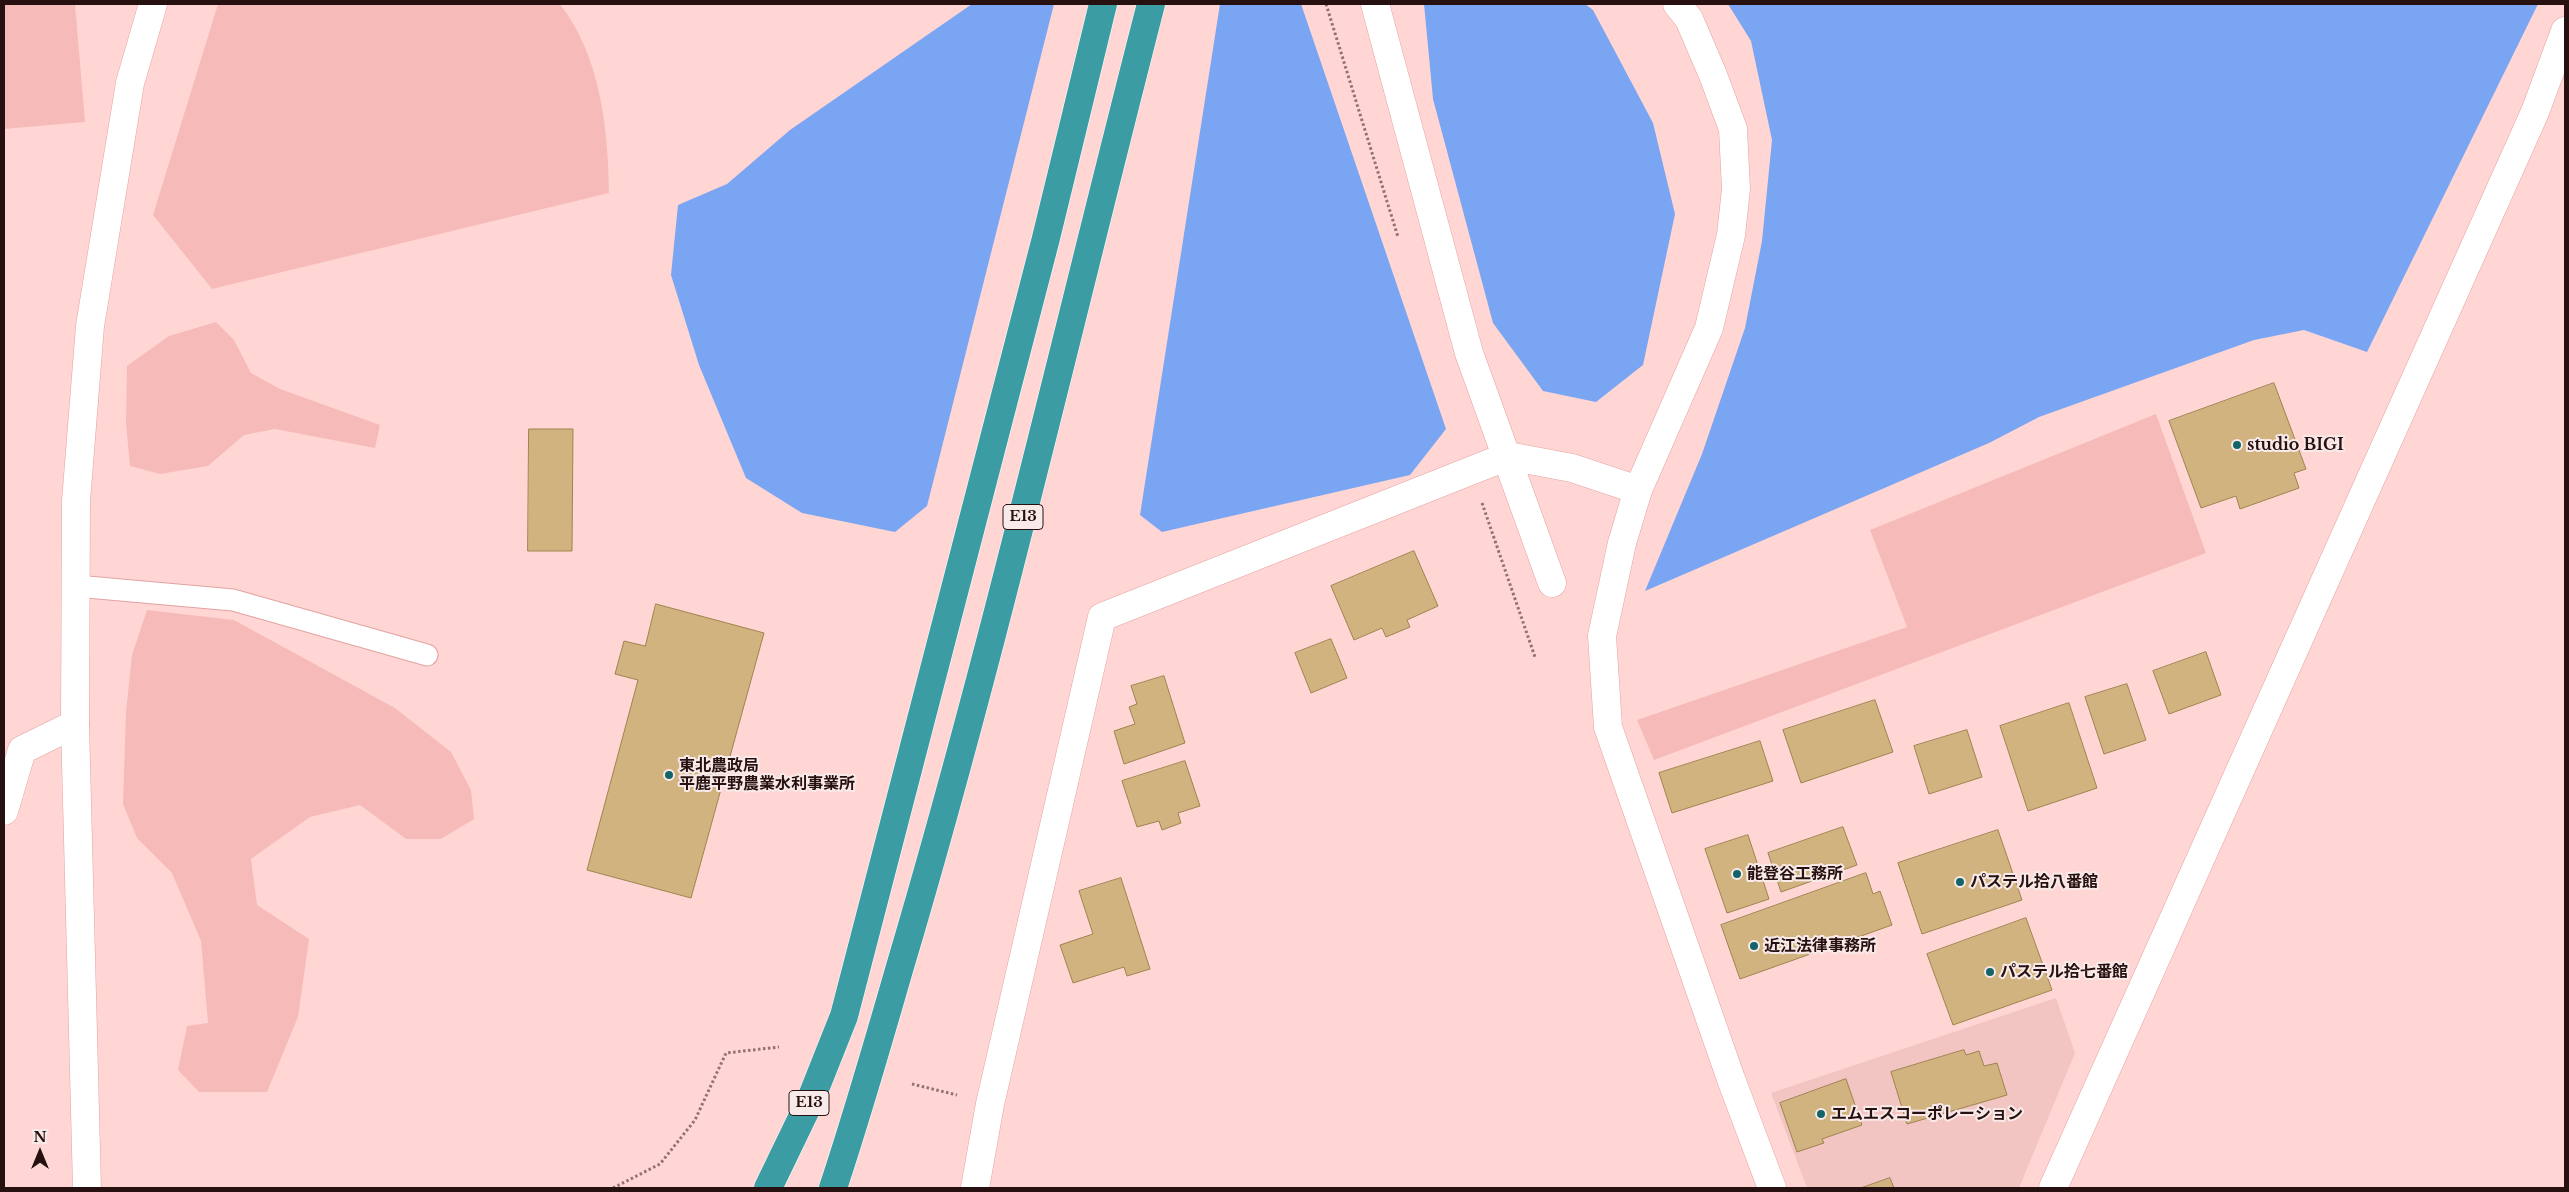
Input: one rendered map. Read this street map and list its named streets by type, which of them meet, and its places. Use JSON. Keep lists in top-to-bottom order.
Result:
{
  "streets": {
    "highway": ["E13"]
  },
  "places": [
    "studio BIGI",
    "東北農政局 平鹿平野農業水利事業所",
    "能登谷工務所",
    "パステル拾八番館",
    "近江法律事務所",
    "パステル拾七番館",
    "エムエスコーポレーション"
  ],
  "north": "top"
}
